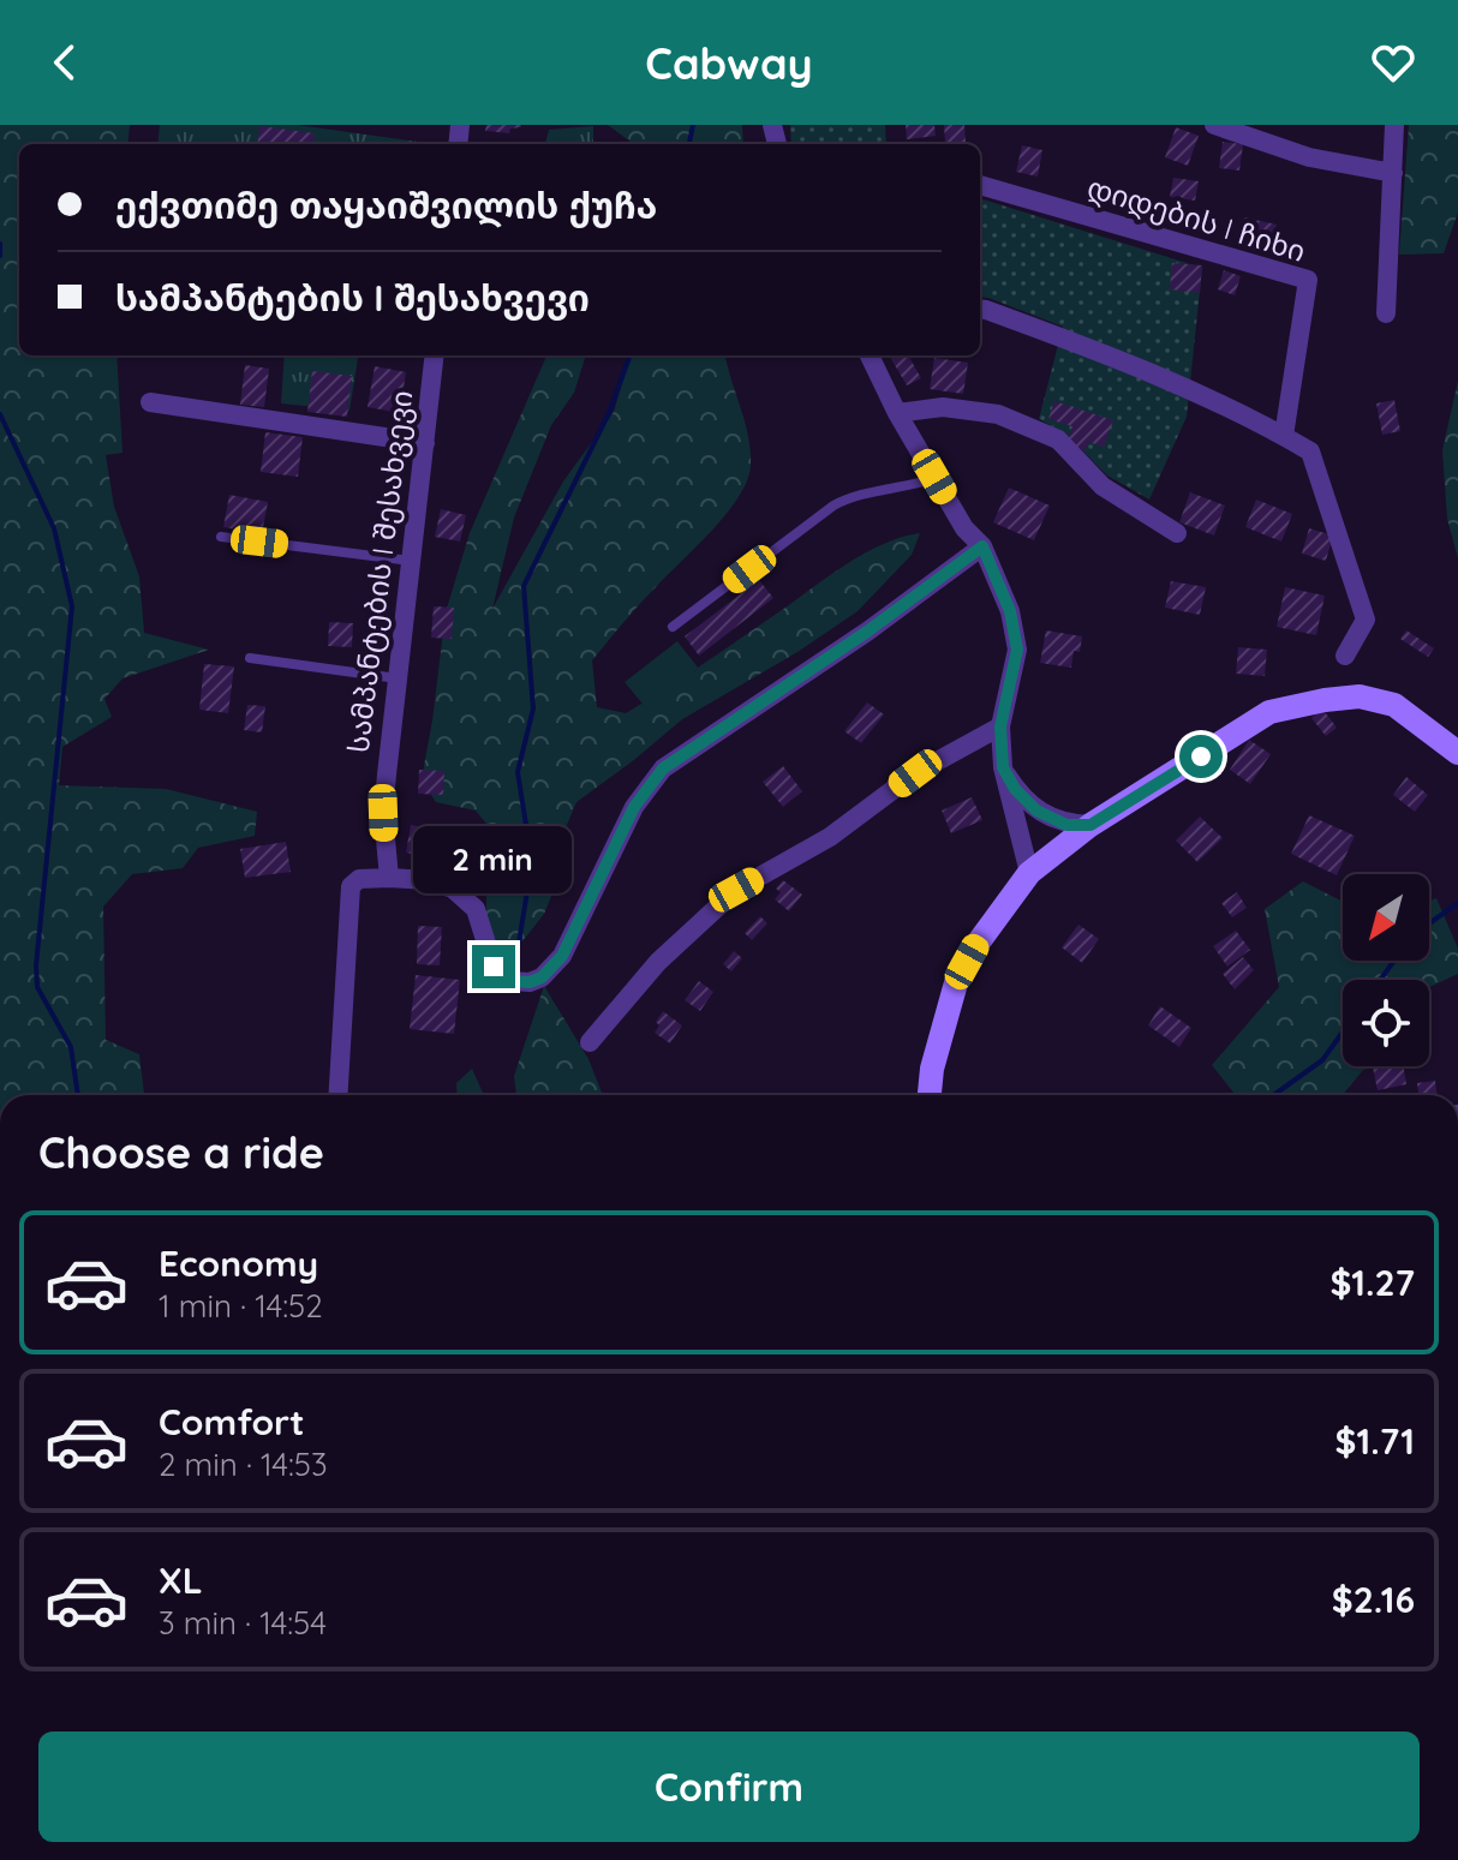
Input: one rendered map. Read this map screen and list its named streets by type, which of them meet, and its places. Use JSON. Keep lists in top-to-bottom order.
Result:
{
  "streets": {
    "street": ["დიდების I ჩიხი", "სამპანტების I შესახვევი"]
  },
  "north": "bottom left",
  "page": {
    "header": "Cabway",
    "banner": ["ექვთიმე თაყაიშვილის ქუჩა", "სამპანტების I შესახვევი"],
    "bubble": "2 min",
    "heading": "Choose a ride",
    "list": [
      {
        "name": "Economy",
        "note": "1 min · 14:52",
        "value": "$1.27"
      },
      {
        "name": "Comfort",
        "note": "2 min · 14:53",
        "value": "$1.71"
      },
      {
        "name": "XL",
        "note": "3 min · 14:54",
        "value": "$2.16"
      }
    ],
    "buttons": "Confirm"
  }
}
